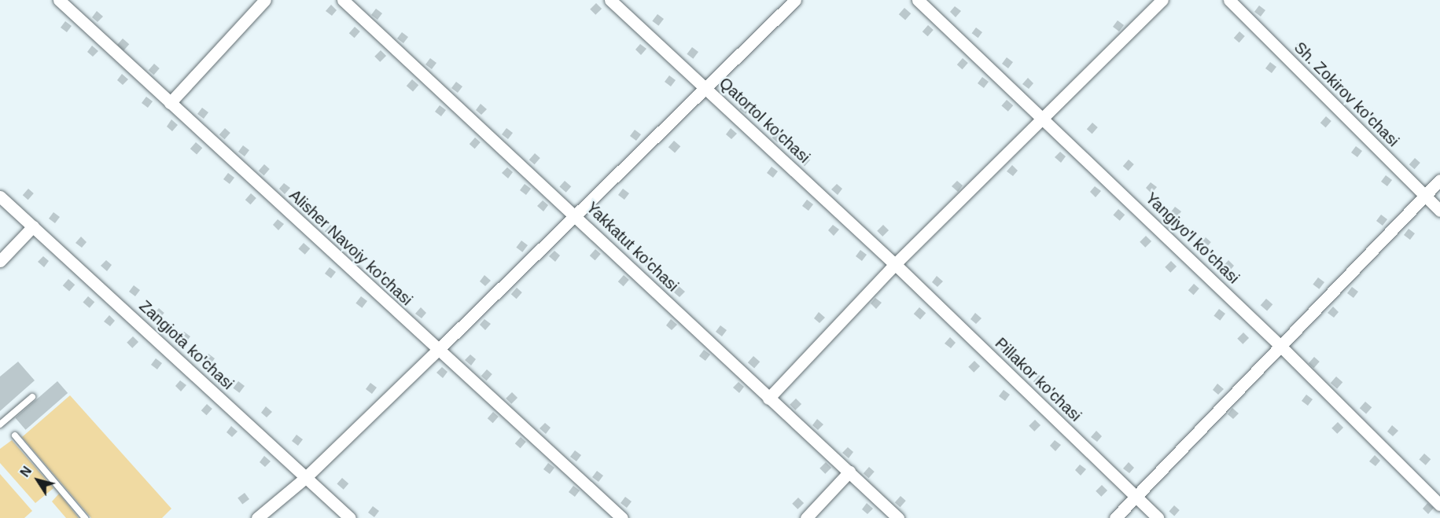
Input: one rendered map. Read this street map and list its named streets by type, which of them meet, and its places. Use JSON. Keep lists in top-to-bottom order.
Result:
{
  "streets": {
    "street": [
      "Sh. Zokirov ko'chasi",
      "Qatortol ko'chasi",
      "Yangiyo'l ko'chasi",
      "Yakkatut ko'chasi",
      "Alisher Navoiy ko'chasi",
      "Zangiota ko'chasi",
      "Pillakor ko'chasi"
    ]
  },
  "crossings": [
    ["Qatortol ko'chasi", "Pillakor ko'chasi"]
  ],
  "north": "top left"
}
